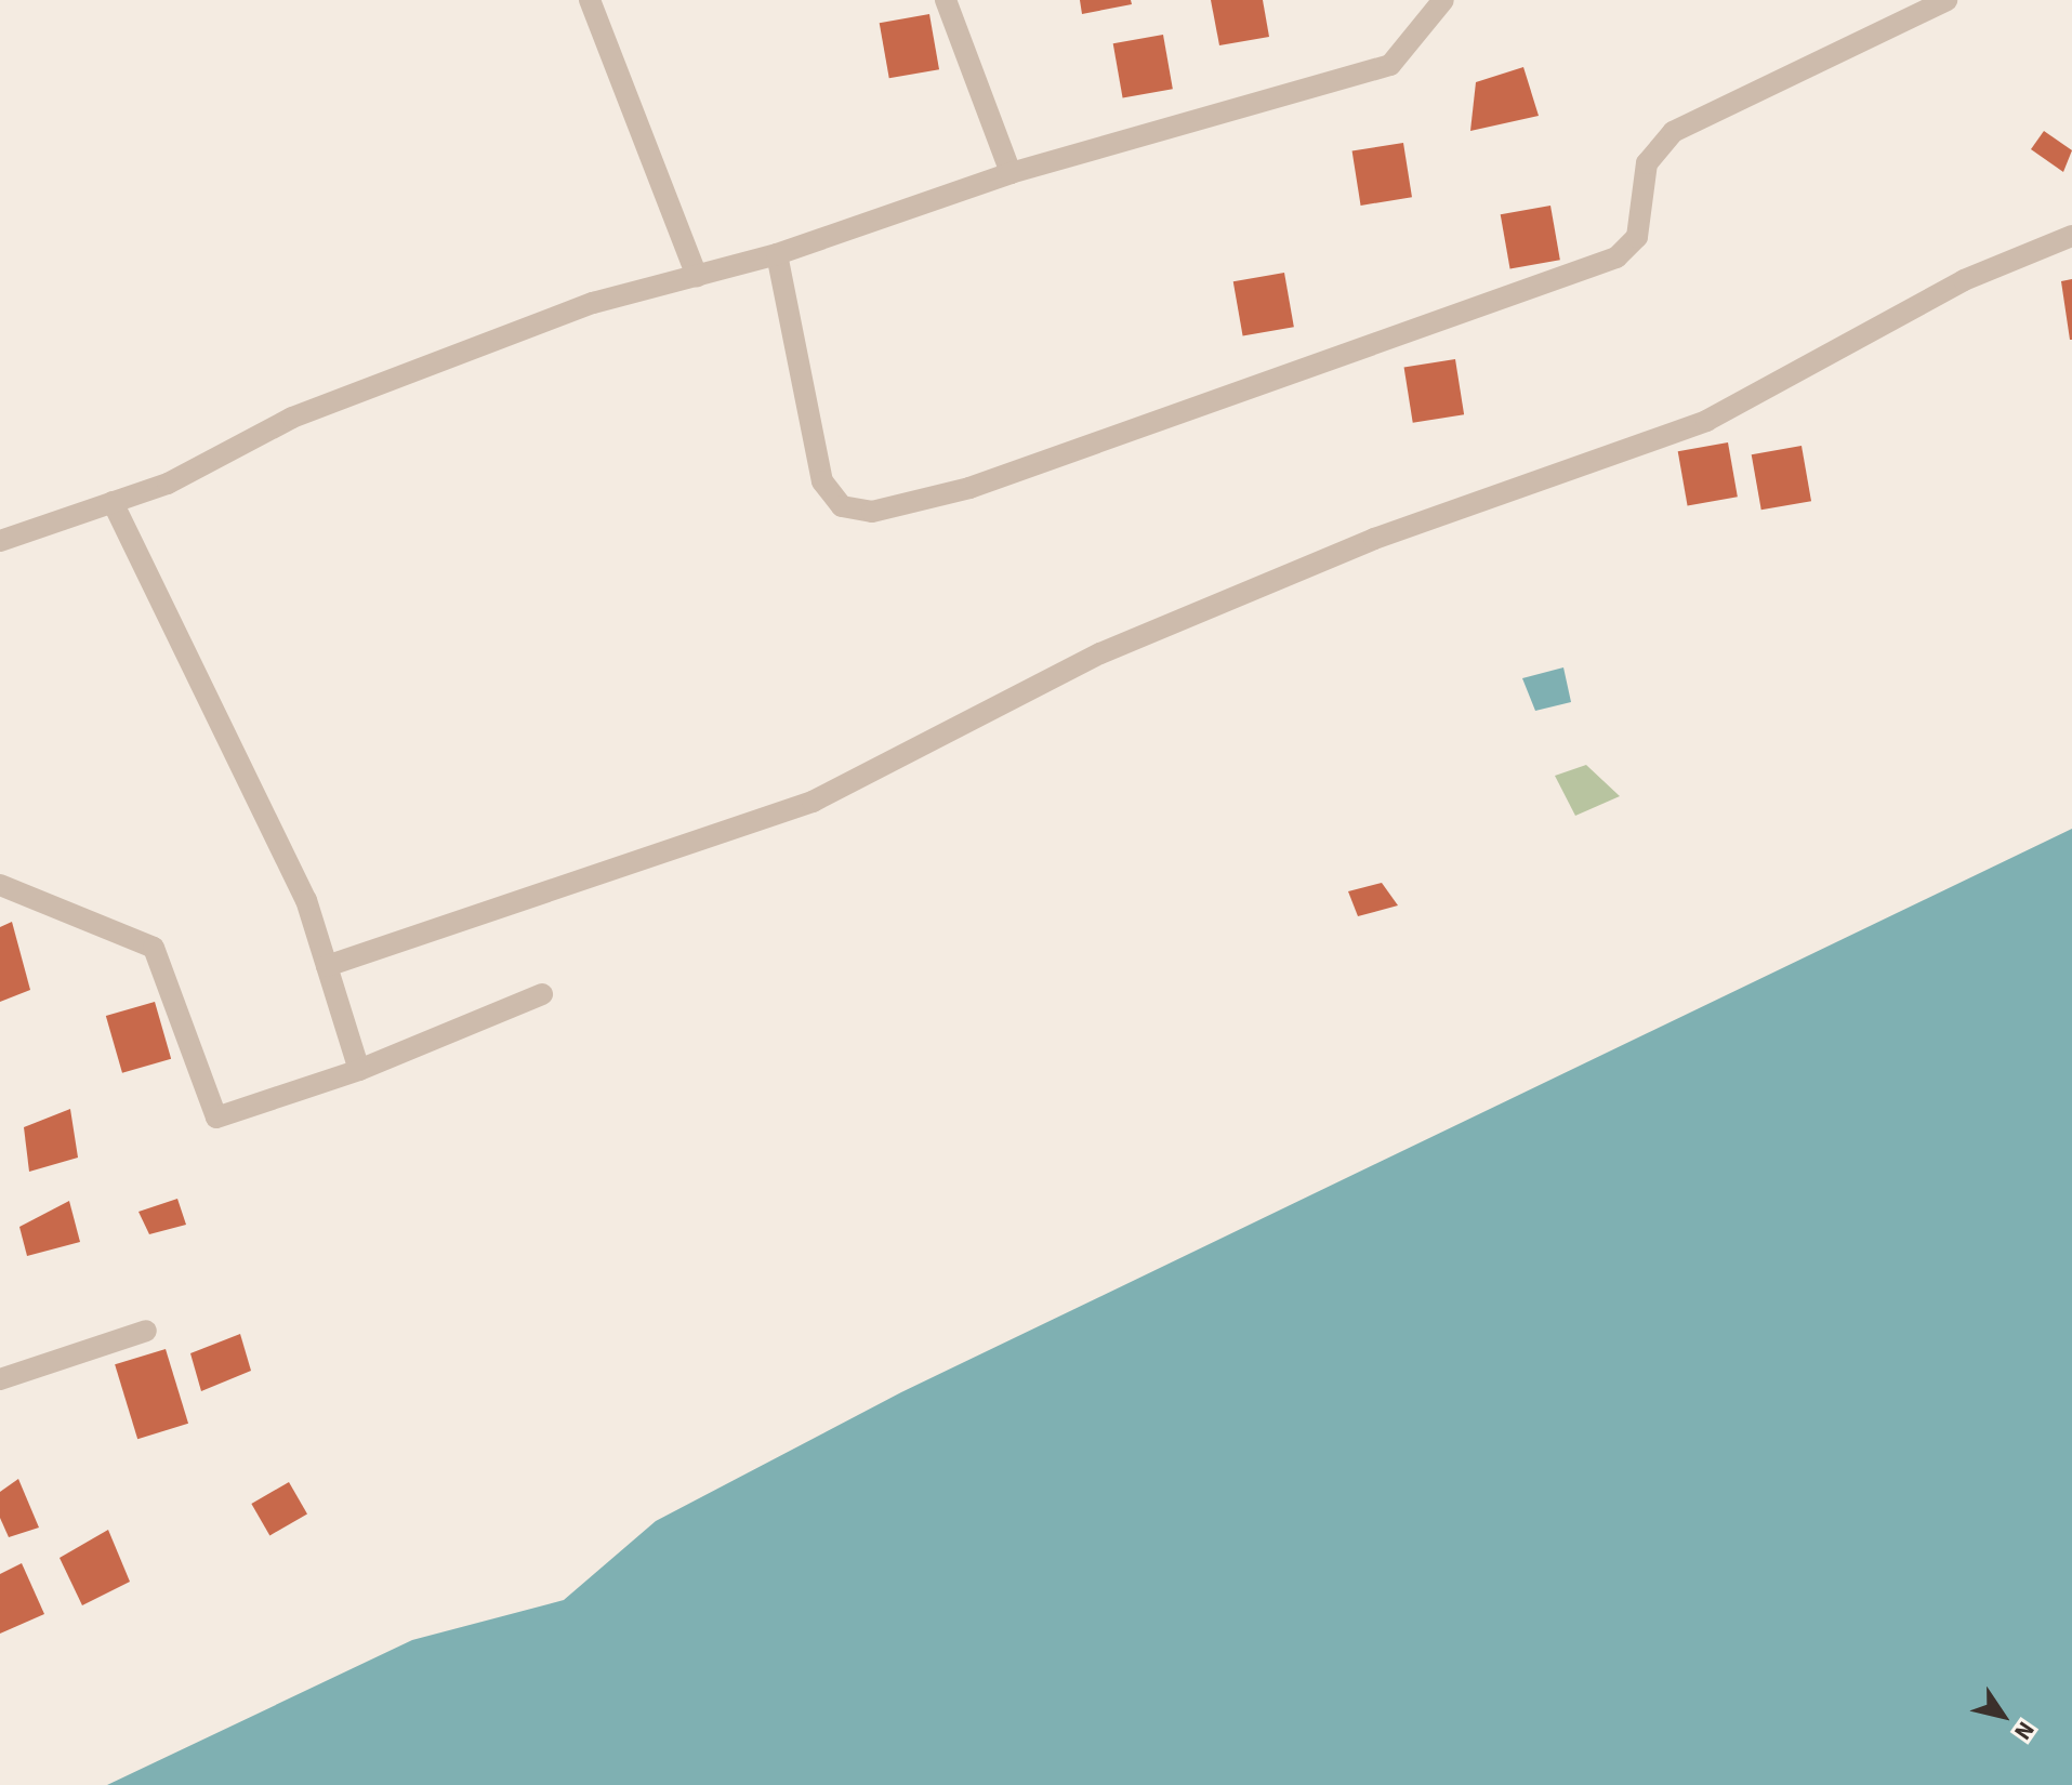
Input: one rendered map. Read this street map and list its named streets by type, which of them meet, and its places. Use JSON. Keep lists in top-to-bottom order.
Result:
{
  "north": "bottom right"
}
